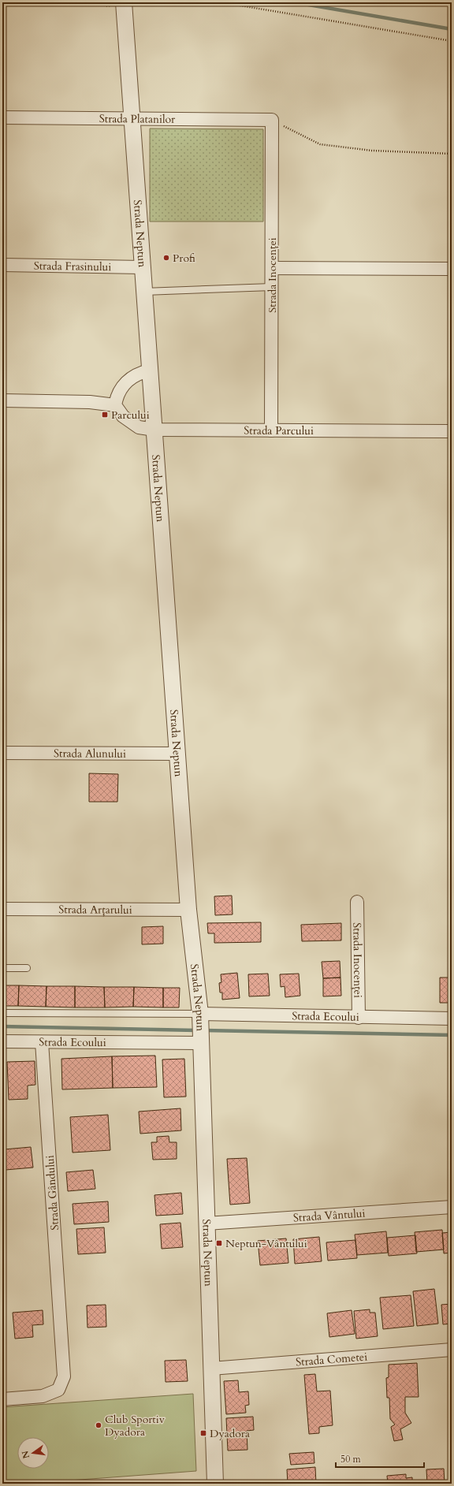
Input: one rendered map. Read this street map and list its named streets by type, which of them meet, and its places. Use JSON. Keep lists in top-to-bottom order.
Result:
{
  "streets": {
    "street": [
      "Strada Platanilor",
      "Strada Neptun",
      "Strada Frasinului",
      "Strada Inocenței",
      "Strada Parcului",
      "Strada Alunului",
      "Strada Arțarului",
      "Strada Ecoului",
      "Strada Gândului",
      "Strada Vântului",
      "Strada Cometei"
    ]
  },
  "crossings": [
    ["Strada Platanilor", "Strada Neptun"],
    ["Strada Platanilor", "Strada Inocenței"],
    ["Strada Neptun", "Strada Frasinului"],
    ["Strada Neptun", "Strada Parcului"],
    ["Strada Neptun", "Strada Alunului"],
    ["Strada Neptun", "Strada Arțarului"],
    ["Strada Neptun", "Strada Ecoului"],
    ["Strada Neptun", "Strada Vântului"],
    ["Strada Neptun", "Strada Cometei"],
    ["Strada Inocenței", "Strada Parcului"],
    ["Strada Inocenței", "Strada Ecoului"],
    ["Strada Ecoului", "Strada Gândului"]
  ],
  "places": {
    "other": ["Profi", "Club Sportiv Dyadora"],
    "transit": ["Parcului", "Neptun-Vântului", "Dyadora"]
  },
  "scale_bar": "50 m",
  "north": "left"
}
